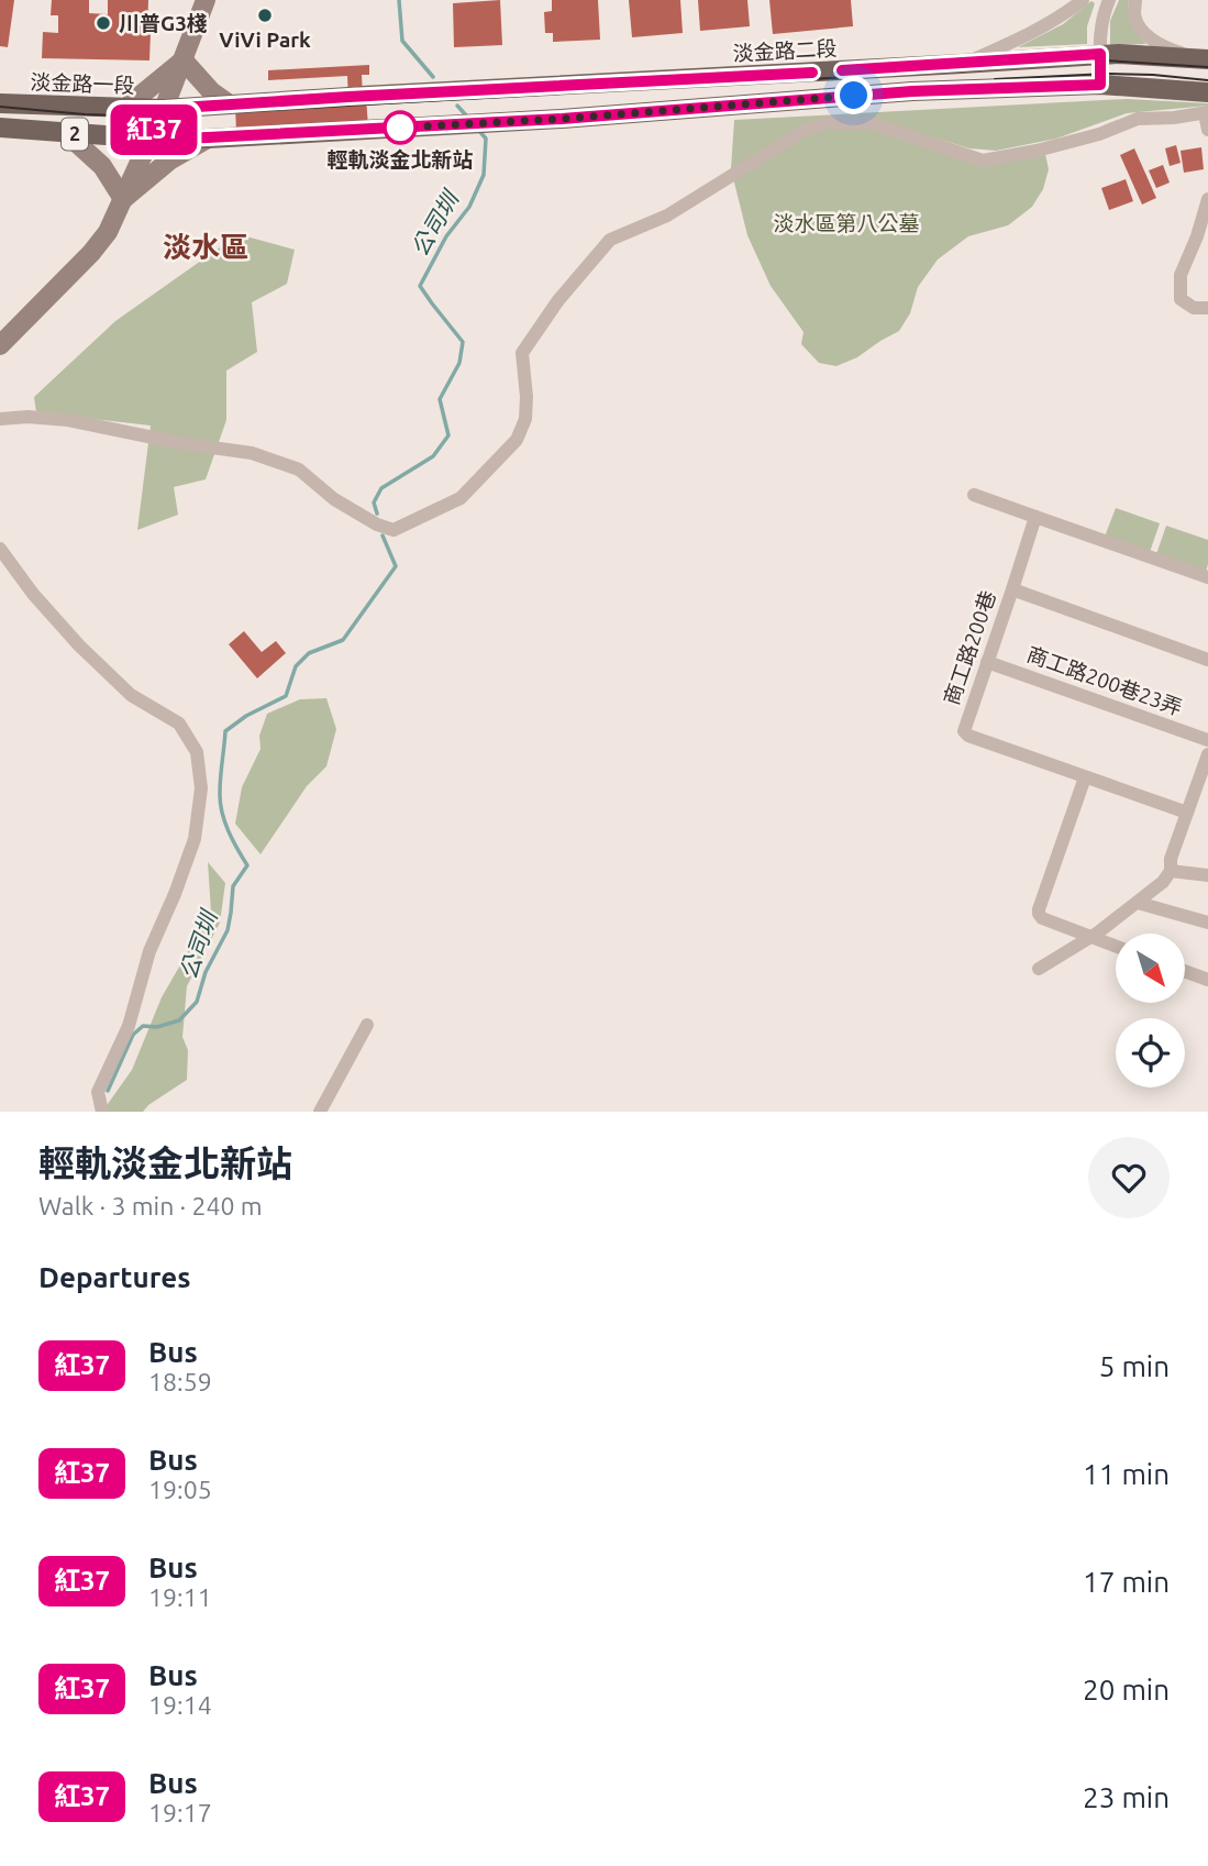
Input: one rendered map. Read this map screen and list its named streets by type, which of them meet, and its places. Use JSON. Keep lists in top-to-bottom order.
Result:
{
  "streets": {
    "main road": ["淡金路二段", "淡金路一段", "2"],
    "street": ["商工路200巷", "商工路200巷23弄"]
  },
  "crossings": [
    ["淡金路二段", "淡金路一段"],
    ["商工路200巷", "商工路200巷23弄"]
  ],
  "districts": ["淡水區"],
  "water": ["公司圳"],
  "parks": ["淡水區第八公墓"],
  "places": ["ViVi Park", "川普G3棧", "輕軌淡金北新站"],
  "lines": ["bus line 紅37"],
  "north": "bottom right",
  "page": {
    "on_map": "紅37",
    "heading": [
      ["輕軌淡金北新站", "Walk · 3 min · 240 m"],
      "Departures"
    ],
    "list": [
      {
        "mark": "紅37",
        "name": "Bus",
        "note": "18:59",
        "value": "5 min"
      },
      {
        "mark": "紅37",
        "name": "Bus",
        "note": "19:05",
        "value": "11 min"
      },
      {
        "mark": "紅37",
        "name": "Bus",
        "note": "19:11",
        "value": "17 min"
      },
      {
        "mark": "紅37",
        "name": "Bus",
        "note": "19:14",
        "value": "20 min"
      },
      {
        "mark": "紅37",
        "name": "Bus",
        "note": "19:17",
        "value": "23 min"
      }
    ]
  }
}
